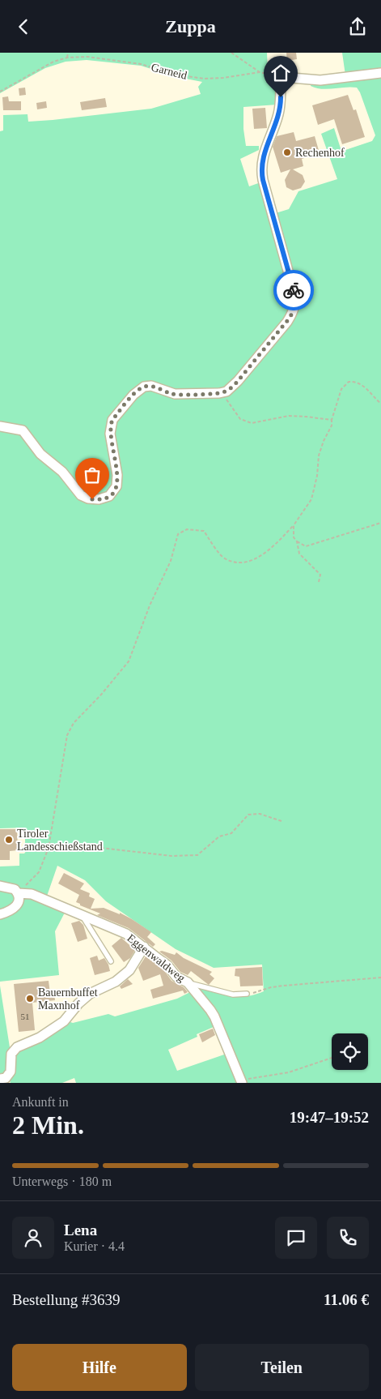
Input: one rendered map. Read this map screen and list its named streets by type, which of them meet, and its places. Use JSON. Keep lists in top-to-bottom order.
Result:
{
  "streets": {
    "street": ["Eggenwaldweg"],
    "path": ["Garneid"]
  },
  "places": ["Rechenhof", "Tiroler Landesschießstand", "Bauernbuffet Maxnhof"],
  "house_numbers": ["51"],
  "page": {
    "header": "Zuppa",
    "heading": ["2 Min.", "Ankunft in", "19:47–19:52"],
    "panel": [
      "Lena",
      "Kurier · 4.4",
      "Bestellung #3639",
      "11.06 €"
    ],
    "bar": "Unterwegs · 180 m",
    "buttons": ["Hilfe", "Teilen"]
  }
}
